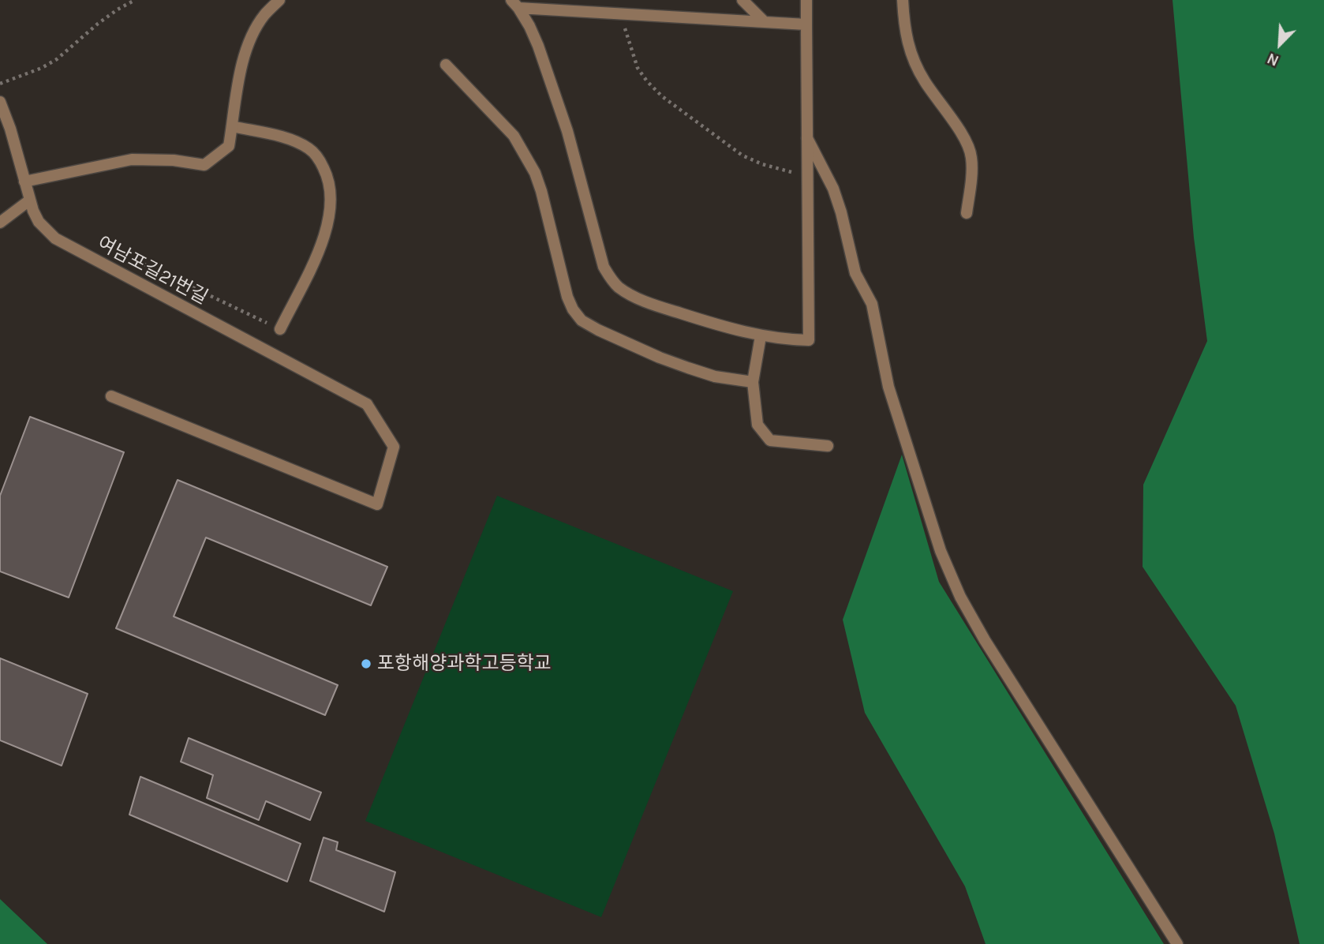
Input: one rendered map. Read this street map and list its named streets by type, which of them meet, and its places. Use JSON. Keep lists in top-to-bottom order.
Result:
{
  "streets": {
    "street": ["여남포길21번길"]
  },
  "places": ["포항해양과학고등학교"],
  "north": "bottom left"
}
